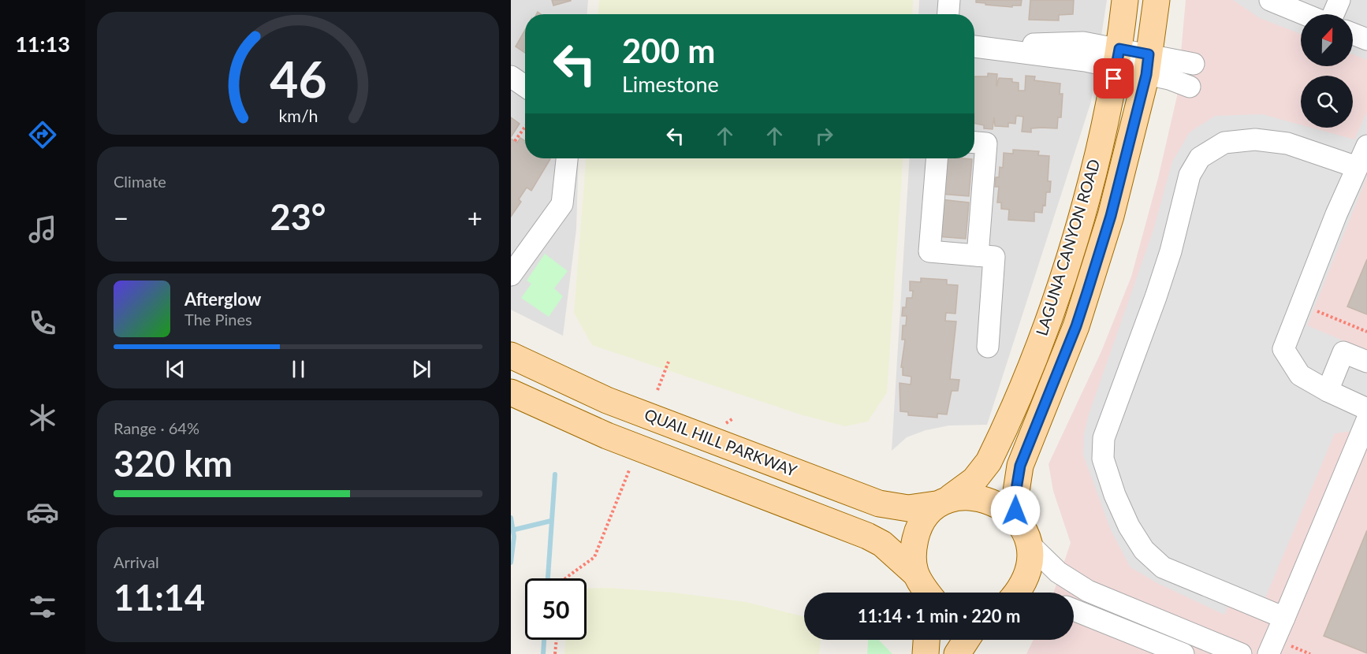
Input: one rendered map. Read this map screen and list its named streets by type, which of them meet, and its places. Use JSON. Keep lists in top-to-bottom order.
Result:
{
  "streets": {
    "main road": ["LAGUNA CANYON ROAD", "QUAIL HILL PARKWAY"]
  },
  "crossings": [
    ["LAGUNA CANYON ROAD", "QUAIL HILL PARKWAY"]
  ],
  "north": "top",
  "page": {
    "tabs": "11:13",
    "turn": ["200 m", "Limestone"],
    "tile": [
      "Climate",
      ["Range · 64%", "320 km"],
      ["Arrival", "11:14"]
    ],
    "heat": ["−", "23°", "+"],
    "song": ["Afterglow", "The Pines"],
    "limit": "50",
    "trip": "11:14 · 1 min · 220 m",
    "gauge": ["46", "km/h"]
  }
}
